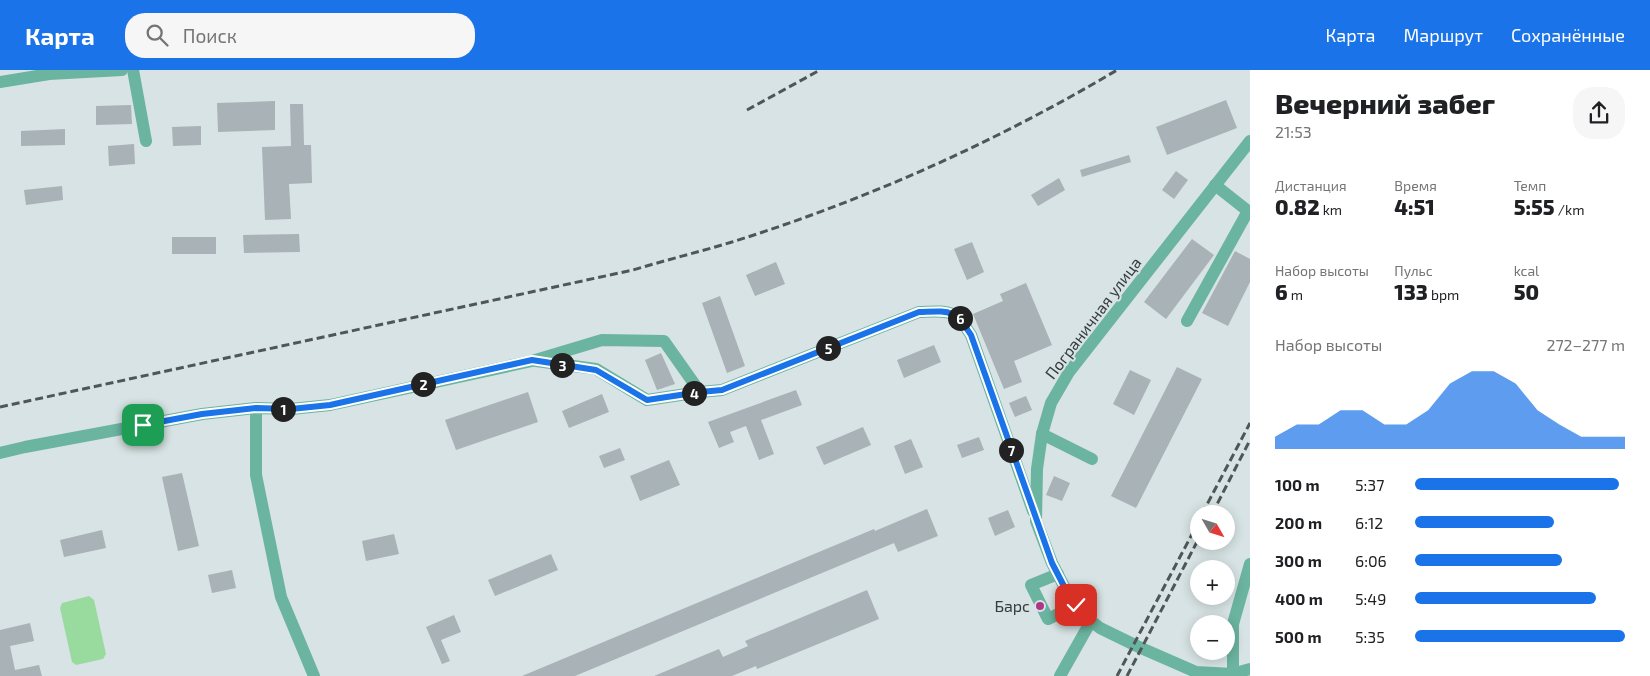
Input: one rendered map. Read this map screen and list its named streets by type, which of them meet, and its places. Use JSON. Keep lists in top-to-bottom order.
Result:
{
  "streets": {
    "street": ["Пограничная улица"]
  },
  "places": ["Барс"],
  "north": "bottom right",
  "page": {
    "header": "Карта",
    "search": "Поиск",
    "nav": ["Карта", "Маршрут", "Сохранённые"],
    "heading": ["Вечерний забег", "21:53"],
    "stats": [
      ["Дистанция", "0.82 km"],
      ["Время", "4:51"],
      ["Темп", "5:55 /km"],
      ["Набор высоты", "6 m"],
      ["Пульс", "133 bpm"],
      ["kcal", "50"]
    ],
    "pins": [
      "6",
      "5",
      "3",
      "2",
      "4",
      "1",
      "7"
    ],
    "chart": ["Набор высоты", "272–277 m"],
    "list": [
      {
        "name": "100 m",
        "note": "5:37"
      },
      {
        "name": "200 m",
        "note": "6:12"
      },
      {
        "name": "300 m",
        "note": "6:06"
      },
      {
        "name": "400 m",
        "note": "5:49"
      },
      {
        "name": "500 m",
        "note": "5:35"
      }
    ],
    "map_buttons": ["+", "−"]
  }
}
